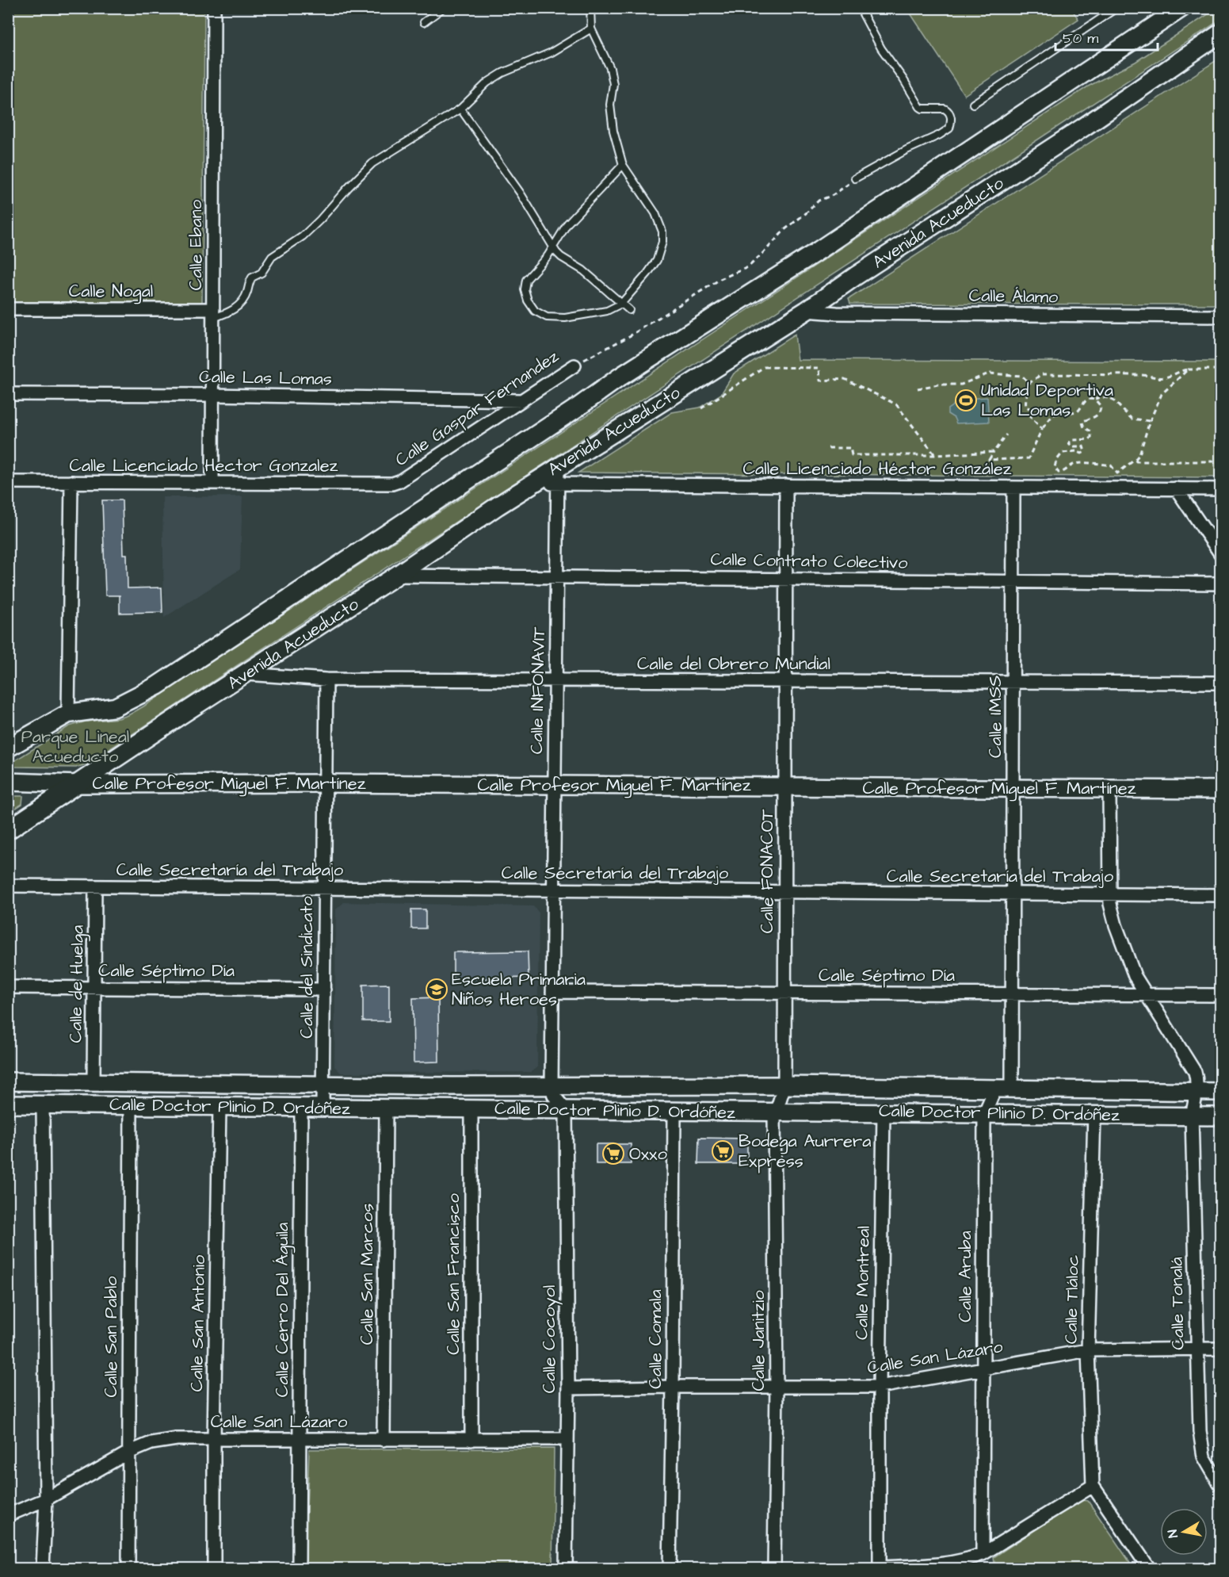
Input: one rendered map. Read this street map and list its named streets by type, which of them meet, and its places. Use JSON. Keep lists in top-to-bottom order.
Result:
{
  "streets": {
    "main road": ["Avenida Acueducto"],
    "street": [
      "Calle Ebano",
      "Calle Nogal",
      "Calle Álamo",
      "Calle Las Lomas",
      "Calle Gaspar Fernandez",
      "Calle Licenciado Hector Gonzalez",
      "Calle Licenciado Héctor González",
      "Calle Contrato Colectivo",
      "Calle del Obrero Mundial",
      "Calle INFONAVIT",
      "Calle IMSS",
      "Calle Profesor Miguel F. Martínez",
      "Calle Secretaría del Trabajo",
      "Calle FONACOT",
      "Calle del Sindicato",
      "Calle Séptimo Día",
      "Calle de Huelga",
      "Calle Doctor Plinio D. Ordóñez",
      "Calle San Marcos",
      "Calle San Francisco",
      "Calle Aruba",
      "Calle Montreal",
      "Calle Tláloc",
      "Calle Tonalá",
      "Calle Cerro Del Águila",
      "Calle San Antonio",
      "Calle San Pablo",
      "Calle Cocoyol",
      "Calle Comala",
      "Calle Janitzio",
      "Calle San Lázaro"
    ]
  },
  "crossings": [
    ["Avenida Acueducto", "Calle Álamo"],
    ["Avenida Acueducto", "Calle Licenciado Héctor González"],
    ["Avenida Acueducto", "Calle Contrato Colectivo"],
    ["Avenida Acueducto", "Calle del Obrero Mundial"],
    ["Avenida Acueducto", "Calle INFONAVIT"],
    ["Avenida Acueducto", "Calle Profesor Miguel F. Martínez"],
    ["Calle Ebano", "Calle Nogal"],
    ["Calle Ebano", "Calle Las Lomas"],
    ["Calle Ebano", "Calle Licenciado Hector Gonzalez"],
    ["Calle Las Lomas", "Calle Gaspar Fernandez"],
    ["Calle Gaspar Fernandez", "Calle Licenciado Hector Gonzalez"],
    ["Calle Licenciado Héctor González", "Calle INFONAVIT"],
    ["Calle Licenciado Héctor González", "Calle IMSS"],
    ["Calle Licenciado Héctor González", "Calle FONACOT"],
    ["Calle Contrato Colectivo", "Calle INFONAVIT"],
    ["Calle Contrato Colectivo", "Calle IMSS"],
    ["Calle Contrato Colectivo", "Calle FONACOT"],
    ["Calle del Obrero Mundial", "Calle INFONAVIT"],
    ["Calle del Obrero Mundial", "Calle IMSS"],
    ["Calle del Obrero Mundial", "Calle FONACOT"],
    ["Calle del Obrero Mundial", "Calle del Sindicato"],
    ["Calle INFONAVIT", "Calle Profesor Miguel F. Martínez"],
    ["Calle INFONAVIT", "Calle Secretaría del Trabajo"],
    ["Calle INFONAVIT", "Calle Séptimo Día"],
    ["Calle INFONAVIT", "Calle Doctor Plinio D. Ordóñez"],
    ["Calle IMSS", "Calle Profesor Miguel F. Martínez"],
    ["Calle IMSS", "Calle Secretaría del Trabajo"],
    ["Calle IMSS", "Calle Séptimo Día"],
    ["Calle IMSS", "Calle Doctor Plinio D. Ordóñez"],
    ["Calle Profesor Miguel F. Martínez", "Calle FONACOT"],
    ["Calle Profesor Miguel F. Martínez", "Calle del Sindicato"],
    ["Calle Secretaría del Trabajo", "Calle FONACOT"],
    ["Calle Secretaría del Trabajo", "Calle del Sindicato"],
    ["Calle Secretaría del Trabajo", "Calle de Huelga"],
    ["Calle FONACOT", "Calle Séptimo Día"],
    ["Calle FONACOT", "Calle Doctor Plinio D. Ordóñez"],
    ["Calle del Sindicato", "Calle Séptimo Día"],
    ["Calle del Sindicato", "Calle Doctor Plinio D. Ordóñez"],
    ["Calle Séptimo Día", "Calle de Huelga"],
    ["Calle de Huelga", "Calle Doctor Plinio D. Ordóñez"],
    ["Calle Doctor Plinio D. Ordóñez", "Calle San Marcos"],
    ["Calle Doctor Plinio D. Ordóñez", "Calle San Francisco"],
    ["Calle Doctor Plinio D. Ordóñez", "Calle Aruba"],
    ["Calle Doctor Plinio D. Ordóñez", "Calle Montreal"],
    ["Calle Doctor Plinio D. Ordóñez", "Calle Tláloc"],
    ["Calle Doctor Plinio D. Ordóñez", "Calle Tonalá"],
    ["Calle Doctor Plinio D. Ordóñez", "Calle Cerro Del Águila"],
    ["Calle Doctor Plinio D. Ordóñez", "Calle San Antonio"],
    ["Calle Doctor Plinio D. Ordóñez", "Calle San Pablo"],
    ["Calle Doctor Plinio D. Ordóñez", "Calle Cocoyol"],
    ["Calle Doctor Plinio D. Ordóñez", "Calle Comala"],
    ["Calle Doctor Plinio D. Ordóñez", "Calle Janitzio"],
    ["Calle San Marcos", "Calle San Lázaro"],
    ["Calle San Francisco", "Calle San Lázaro"],
    ["Calle Aruba", "Calle San Lázaro"],
    ["Calle Montreal", "Calle San Lázaro"],
    ["Calle Tláloc", "Calle San Lázaro"],
    ["Calle Tonalá", "Calle San Lázaro"],
    ["Calle Cerro Del Águila", "Calle San Lázaro"],
    ["Calle San Antonio", "Calle San Lázaro"],
    ["Calle San Pablo", "Calle San Lázaro"],
    ["Calle Cocoyol", "Calle San Lázaro"],
    ["Calle Comala", "Calle San Lázaro"],
    ["Calle Janitzio", "Calle San Lázaro"]
  ],
  "parks": ["Parque Lineal Acueducto"],
  "places": {
    "sports": ["Unidad Deportiva Las Lomas"],
    "school or university": ["Escuela Primaria Niños Heroes"],
    "supermarket": ["Bodega Aurrera Express", "Oxxo"]
  },
  "scale_bar": "50 m",
  "north": "left"
}
